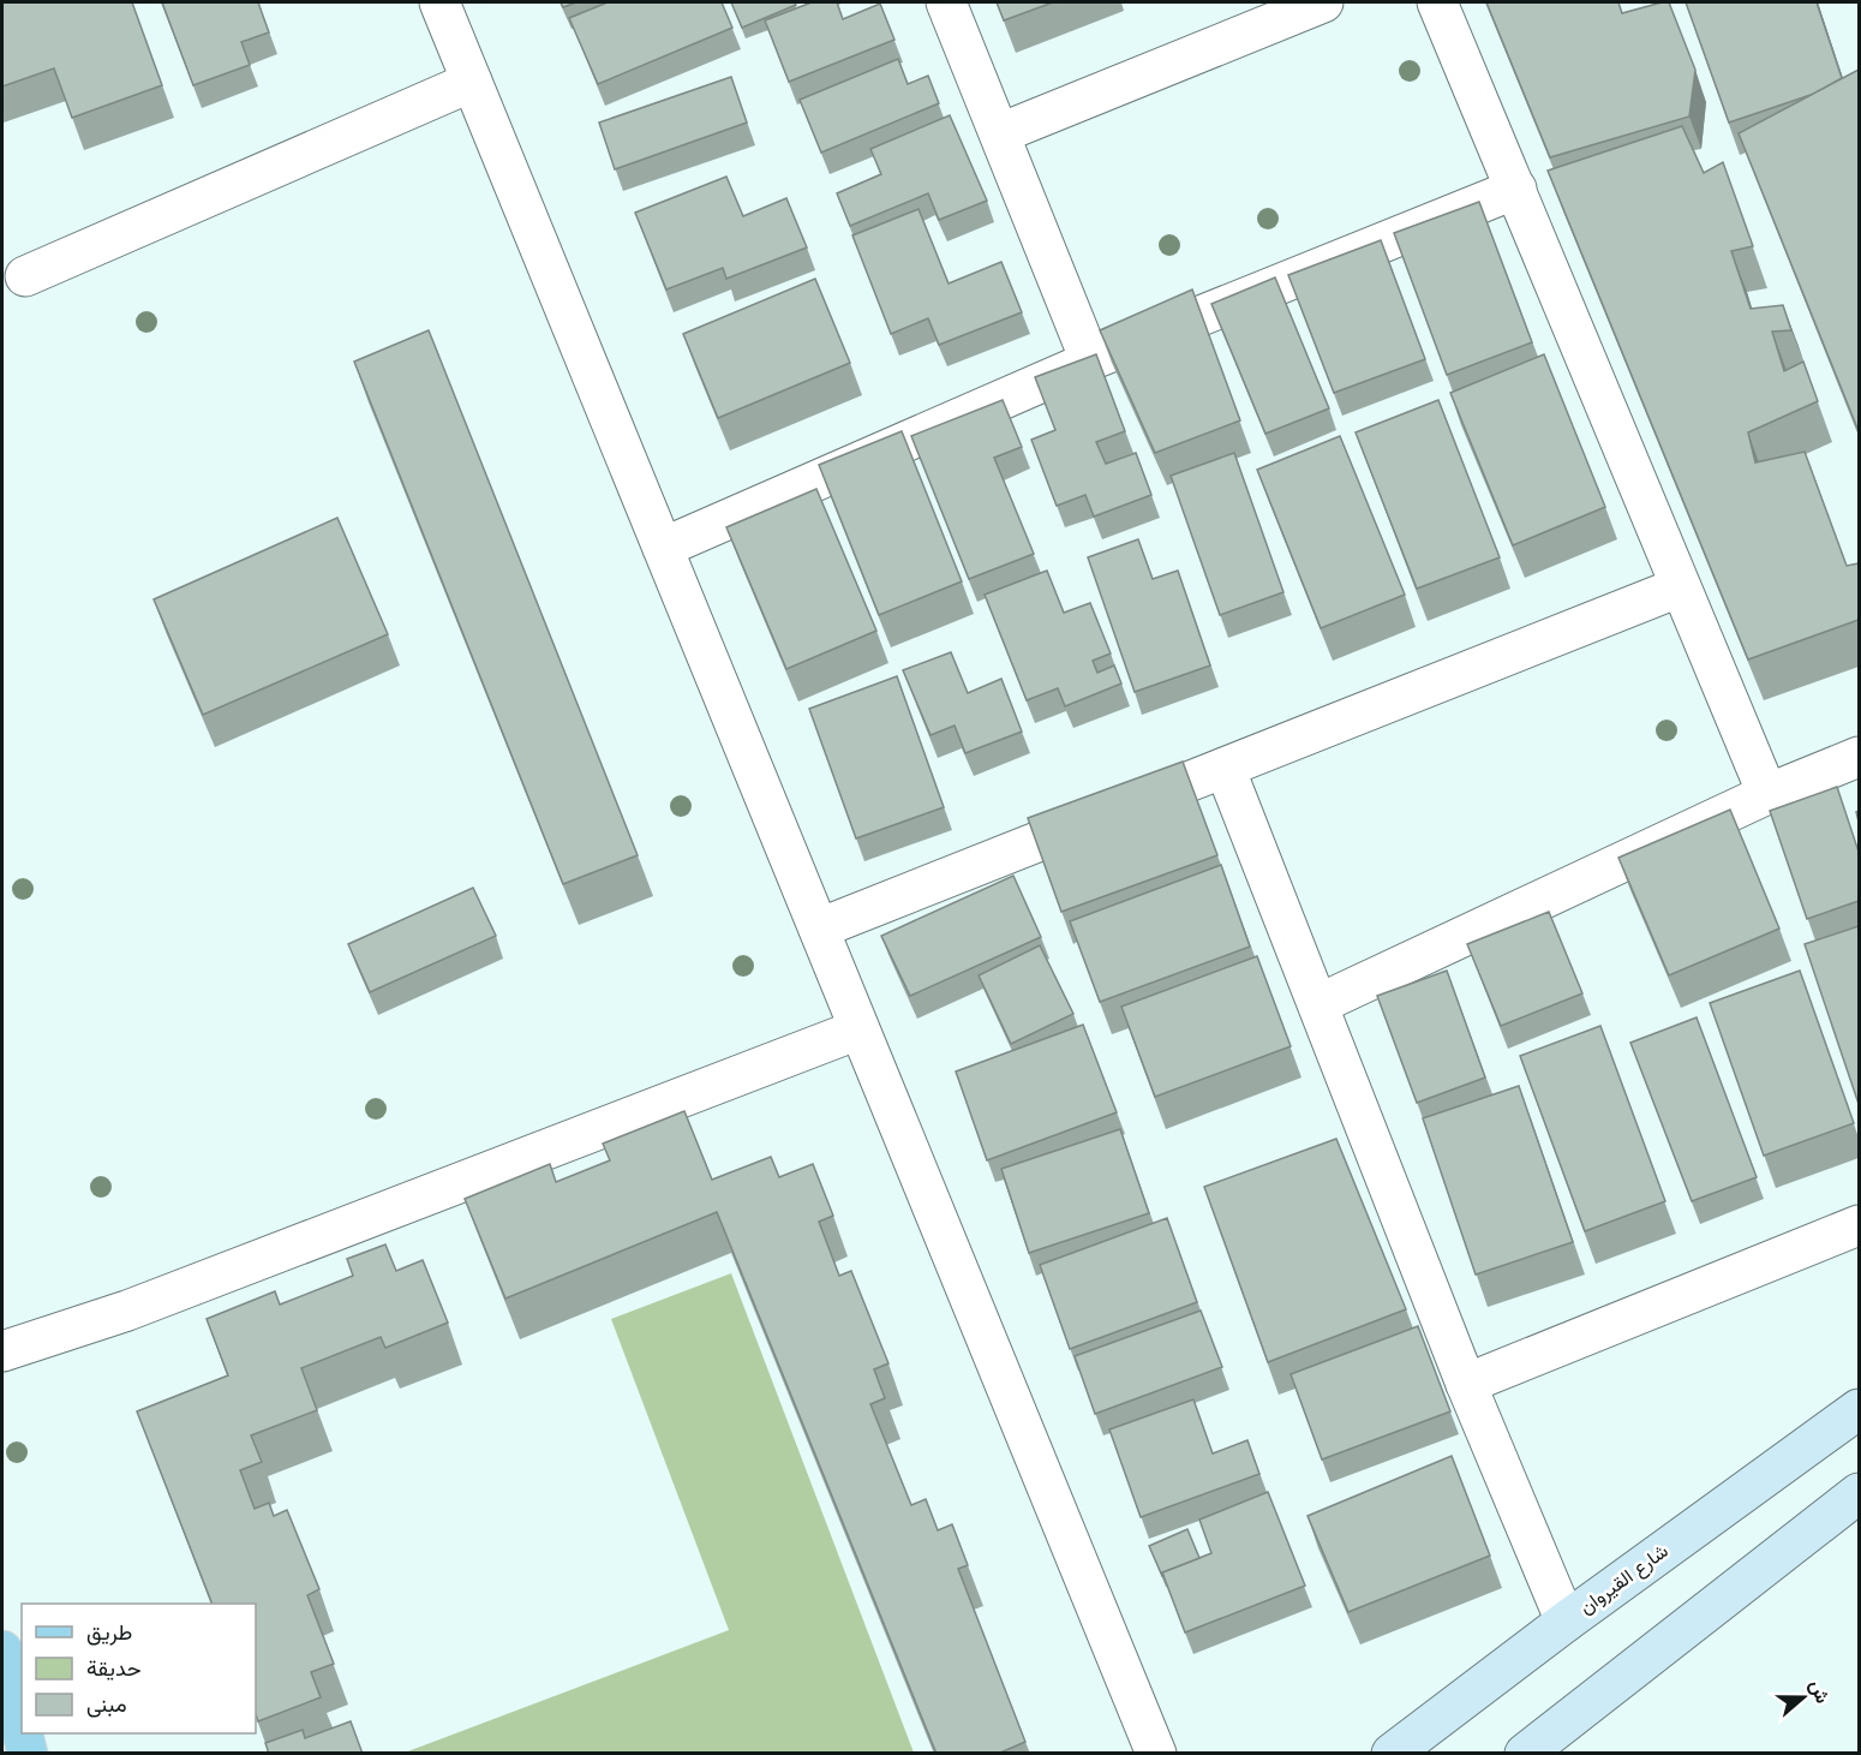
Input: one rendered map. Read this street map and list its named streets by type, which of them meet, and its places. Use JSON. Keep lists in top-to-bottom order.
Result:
{
  "streets": {
    "main road": ["شارع القيروان"]
  },
  "legend": ["طريق", "حديقة", "مبنى"],
  "north": "right"
}
